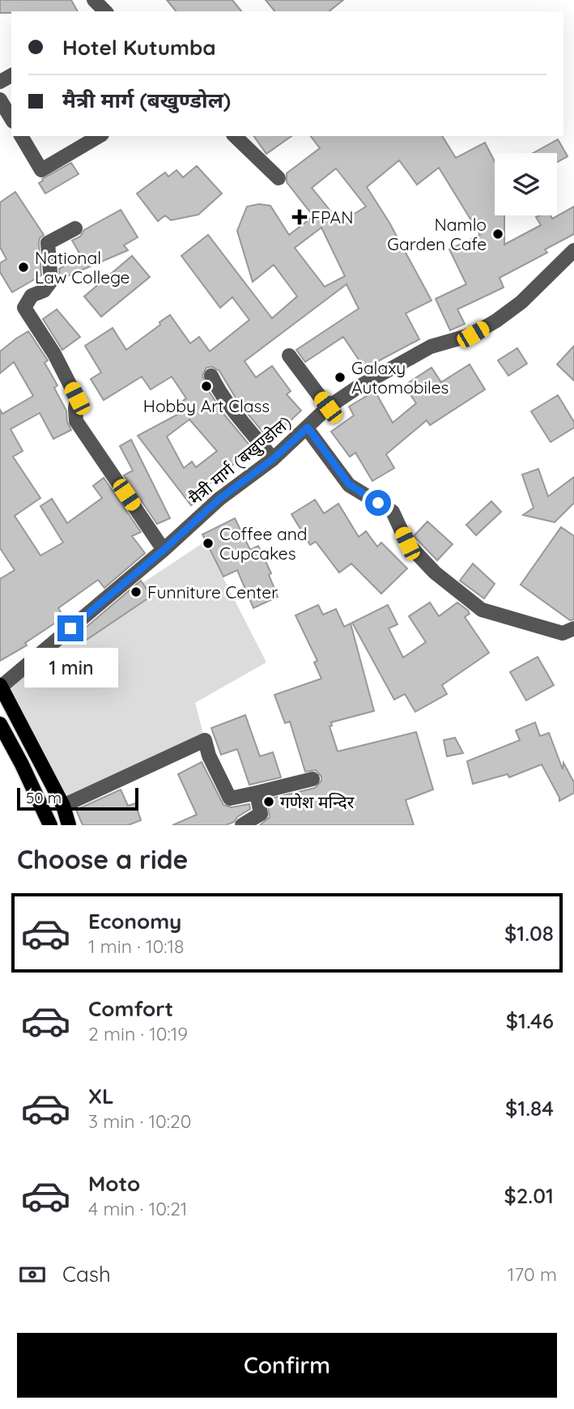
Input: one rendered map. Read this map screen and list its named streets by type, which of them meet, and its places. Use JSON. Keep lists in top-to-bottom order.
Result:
{
  "streets": {
    "street": ["मैत्री मार्ग (बखुण्डोल)"]
  },
  "places": {
    "health": ["FPAN"],
    "other": [
      "Namlo Garden Cafe",
      "National Law College",
      "Galaxy Automobiles",
      "Hobby Art Class",
      "Coffee and Cupcakes",
      "Funniture Center",
      "गणेश मन्दिर"
    ]
  },
  "scale_bar": "50 m",
  "page": {
    "banner": ["Hotel Kutumba", "मैत्री मार्ग (बखुण्डोल)"],
    "bubble": "1 min",
    "scale": "50 m",
    "heading": "Choose a ride",
    "list": [
      {
        "name": "Economy",
        "note": "1 min · 10:18",
        "value": "$1.08"
      },
      {
        "name": "Comfort",
        "note": "2 min · 10:19",
        "value": "$1.46"
      },
      {
        "name": "XL",
        "note": "3 min · 10:20",
        "value": "$1.84"
      },
      {
        "name": "Moto",
        "note": "4 min · 10:21",
        "value": "$2.01"
      }
    ],
    "pay": ["Cash", "170 m"],
    "buttons": "Confirm"
  }
}
